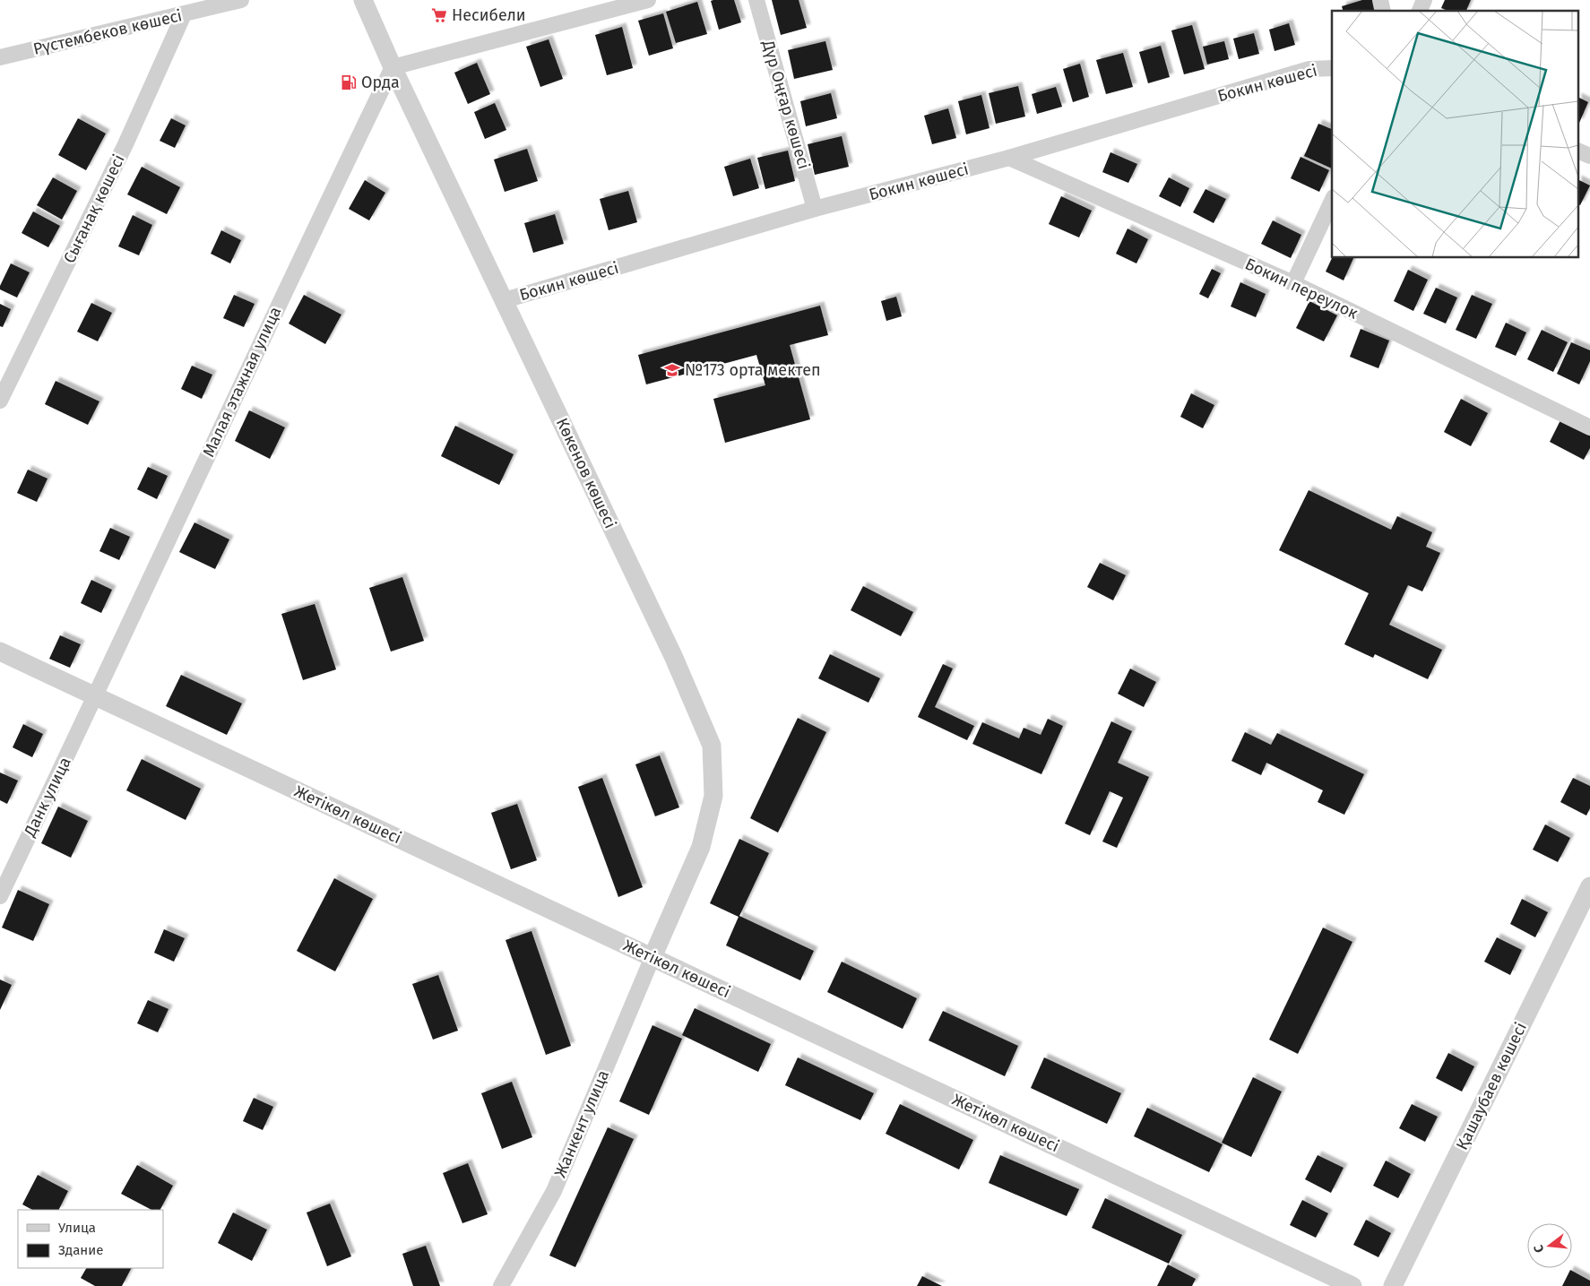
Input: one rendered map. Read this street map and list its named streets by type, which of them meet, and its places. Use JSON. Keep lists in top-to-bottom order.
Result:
{
  "streets": {
    "street": [
      "Рүстембеков көшесі",
      "Бокин көшесі",
      "Дүр Оңғар көшесі",
      "Сығанақ көшесі",
      "Бокин переулок",
      "Малая этажная улица",
      "Көкенов көшесі",
      "Данк улица",
      "Жетікөл көшесі",
      "Қашаубаев көшесі",
      "Жанкент улица"
    ]
  },
  "crossings": [
    ["Рүстембеков көшесі", "Сығанақ көшесі"],
    ["Бокин көшесі", "Дүр Оңғар көшесі"],
    ["Бокин көшесі", "Бокин переулок"],
    ["Бокин көшесі", "Көкенов көшесі"],
    ["Малая этажная улица", "Көкенов көшесі"],
    ["Малая этажная улица", "Данк улица"],
    ["Малая этажная улица", "Жетікөл көшесі"],
    ["Көкенов көшесі", "Жетікөл көшесі"],
    ["Көкенов көшесі", "Жанкент улица"],
    ["Данк улица", "Жетікөл көшесі"],
    ["Жетікөл көшесі", "Жанкент улица"]
  ],
  "places": {
    "supermarket": ["Несибели"],
    "fuel station": ["Орда"],
    "school or university": ["№173 орта мектеп"]
  },
  "legend": ["Улица", "Здание"],
  "north": "left"
}
